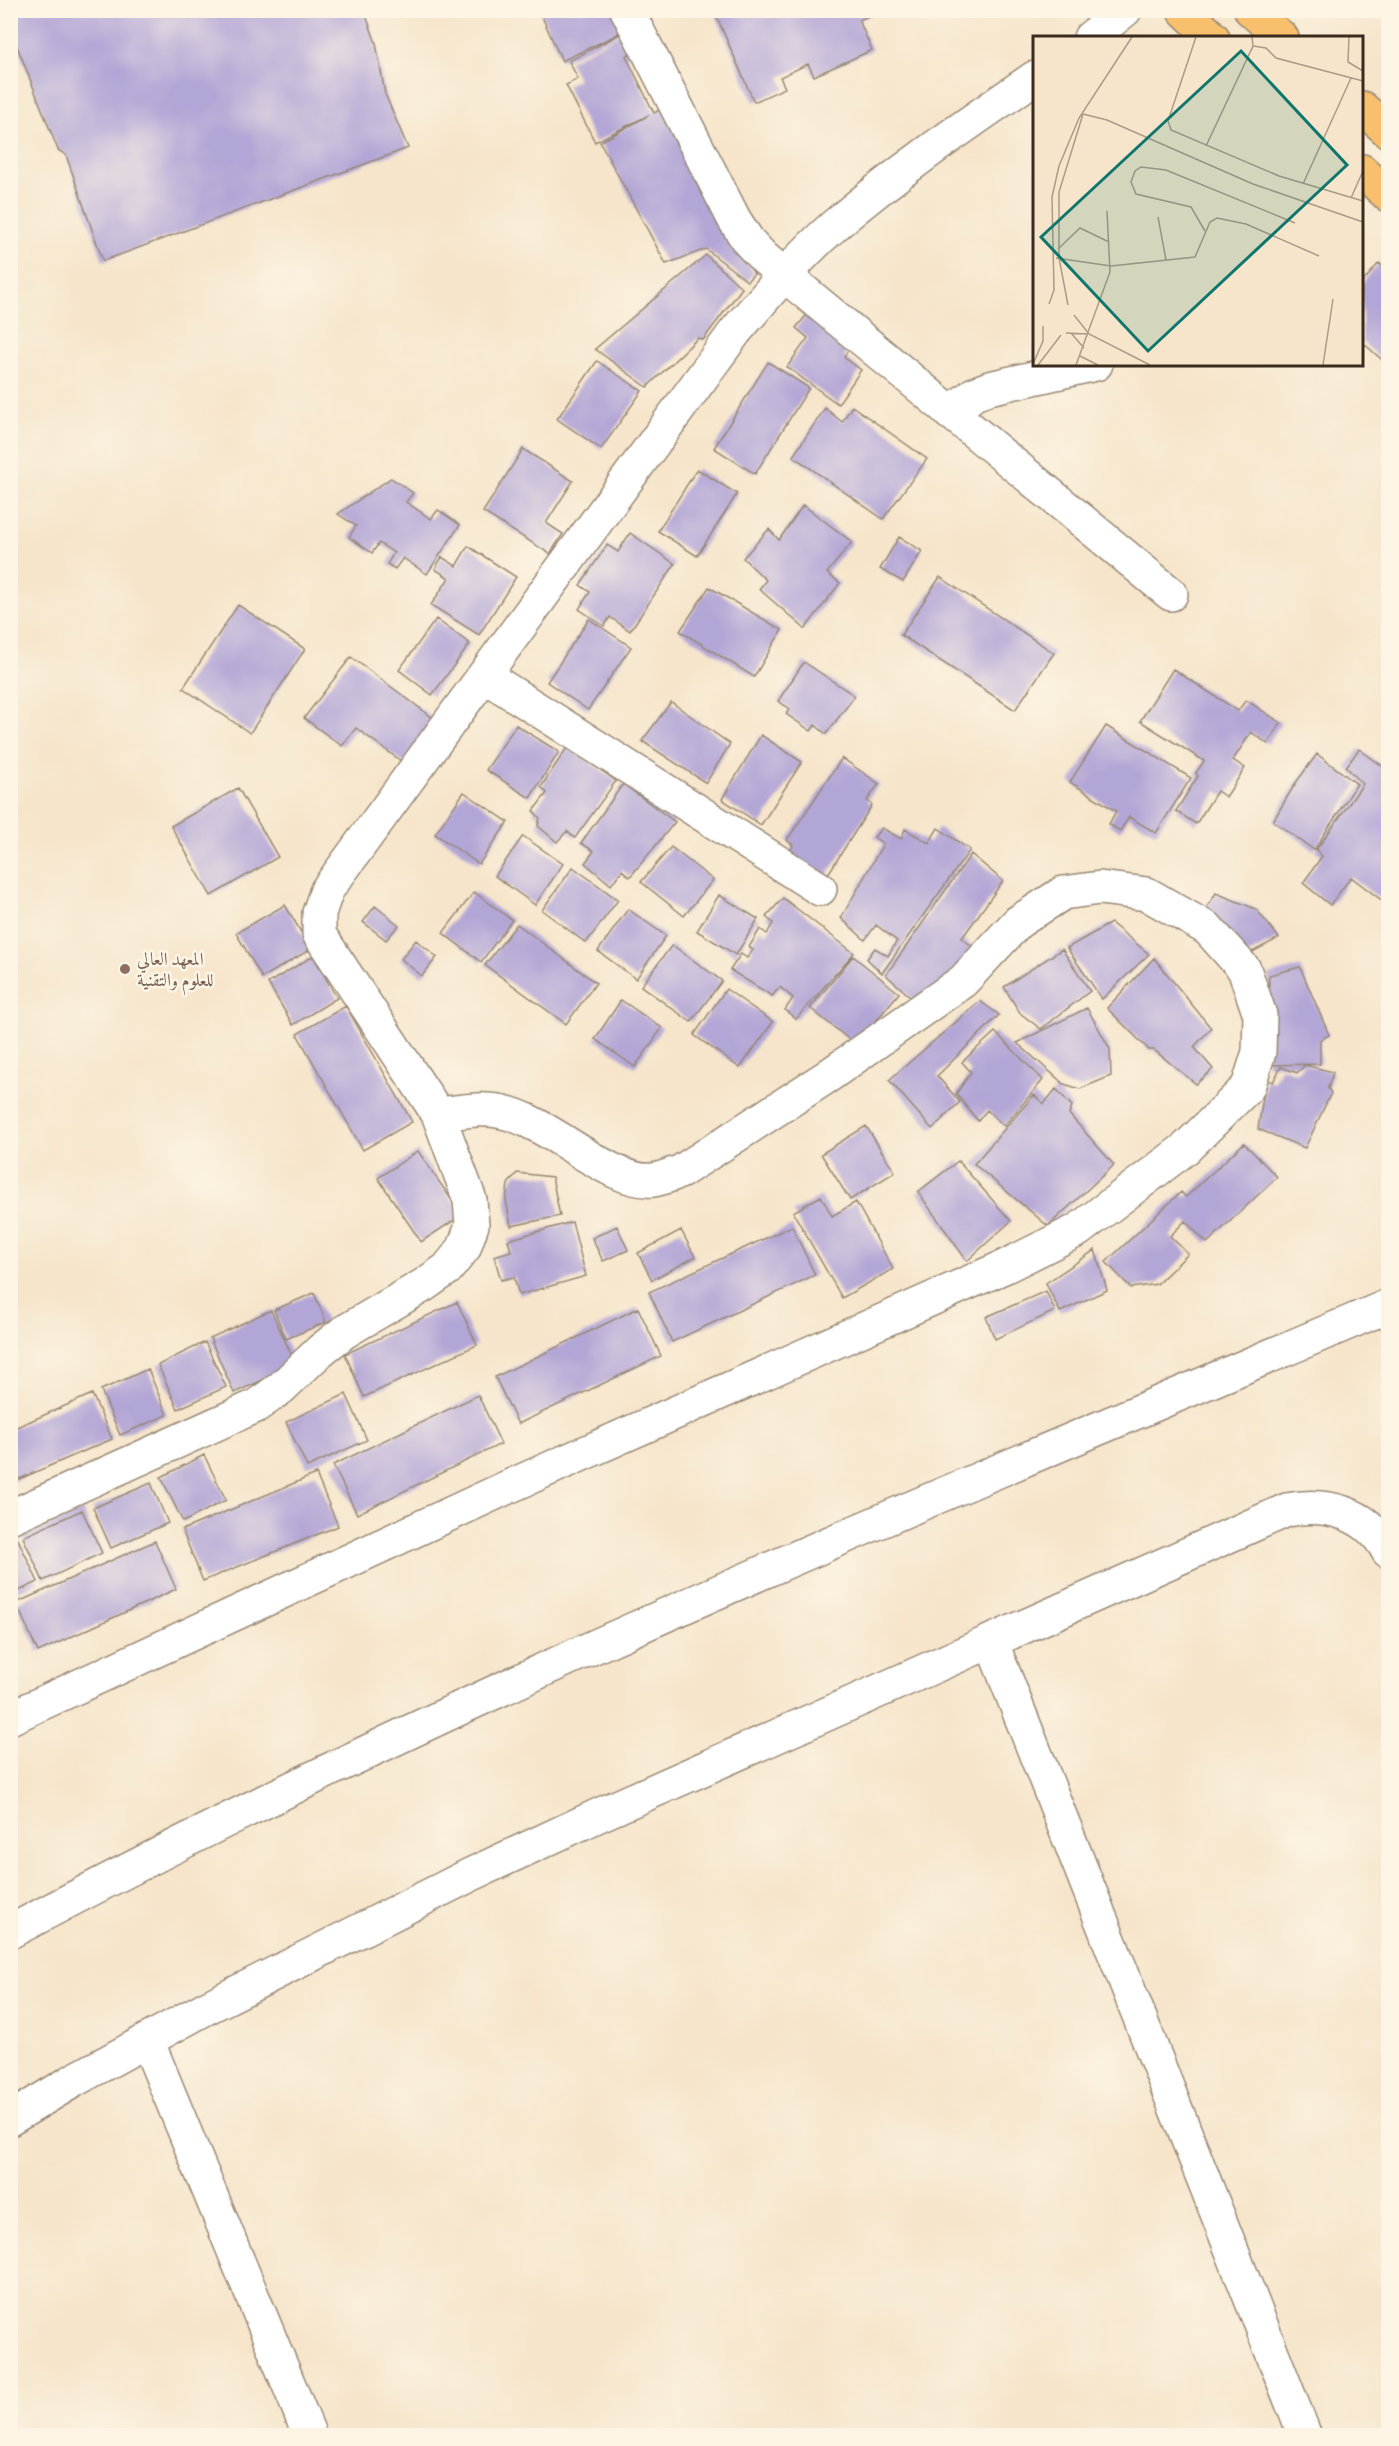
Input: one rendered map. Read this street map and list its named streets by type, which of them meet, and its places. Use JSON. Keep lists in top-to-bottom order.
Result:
{
  "places": ["المعهد العالي للعلوم والتقنية"]
}
